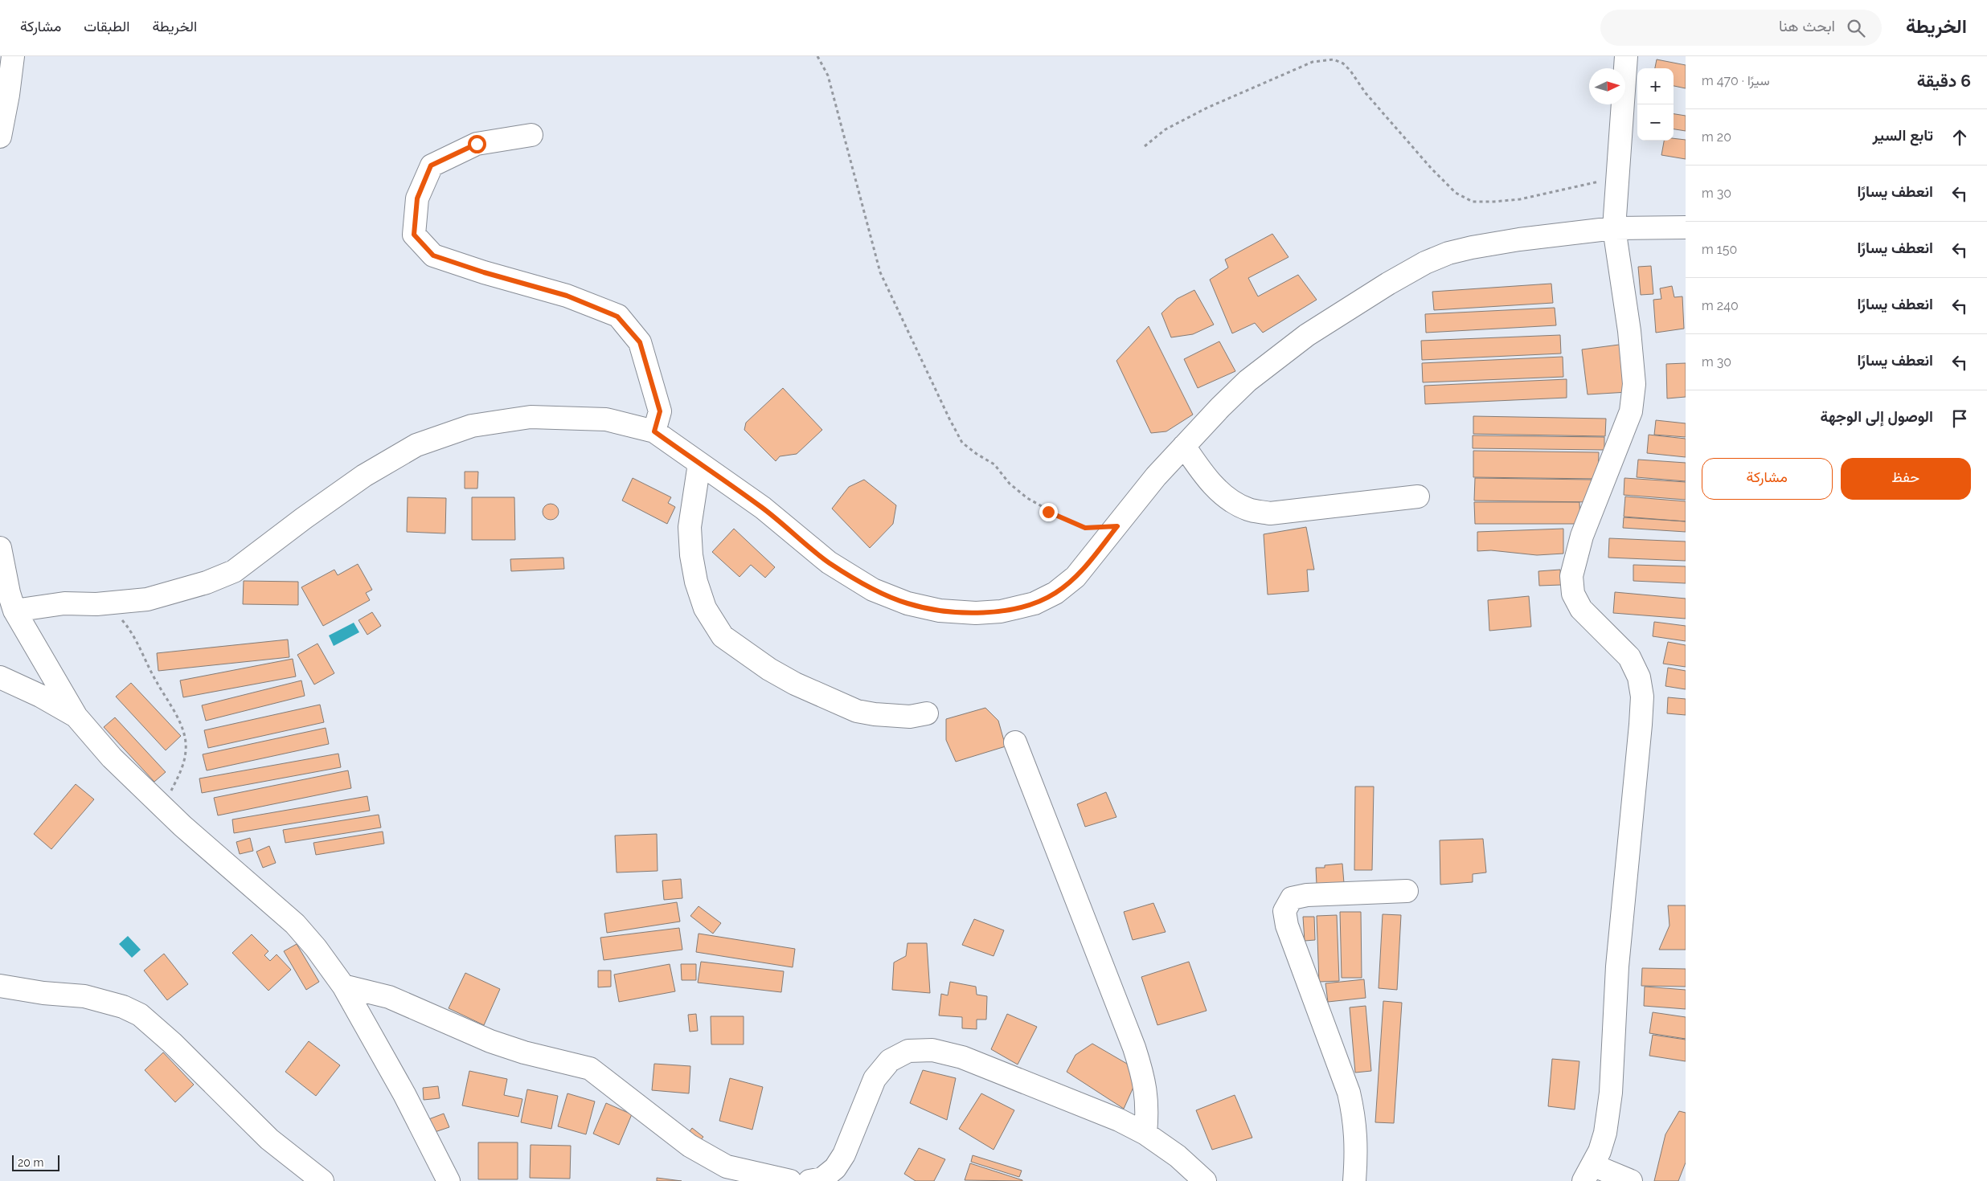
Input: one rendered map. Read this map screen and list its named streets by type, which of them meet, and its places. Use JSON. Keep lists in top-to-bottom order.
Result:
{
  "scale_bar": "20 m",
  "north": "right",
  "page": {
    "header": "الخريطة",
    "search": "ابحث هنا",
    "nav": ["الخريطة", "الطبقات", "مشاركة"],
    "heading": ["6 دقيقة", "سيرًا · 470 m"],
    "map_buttons": ["+", "−"],
    "list": [
      ["تابع السير", "20 m"],
      ["انعطف يسارًا", "30 m"],
      ["انعطف يسارًا", "150 m"],
      ["انعطف يسارًا", "240 m"],
      ["انعطف يسارًا", "30 m"],
      "الوصول إلى الوجهة"
    ],
    "buttons": ["حفظ", "مشاركة"],
    "scale": "20 m"
  }
}
